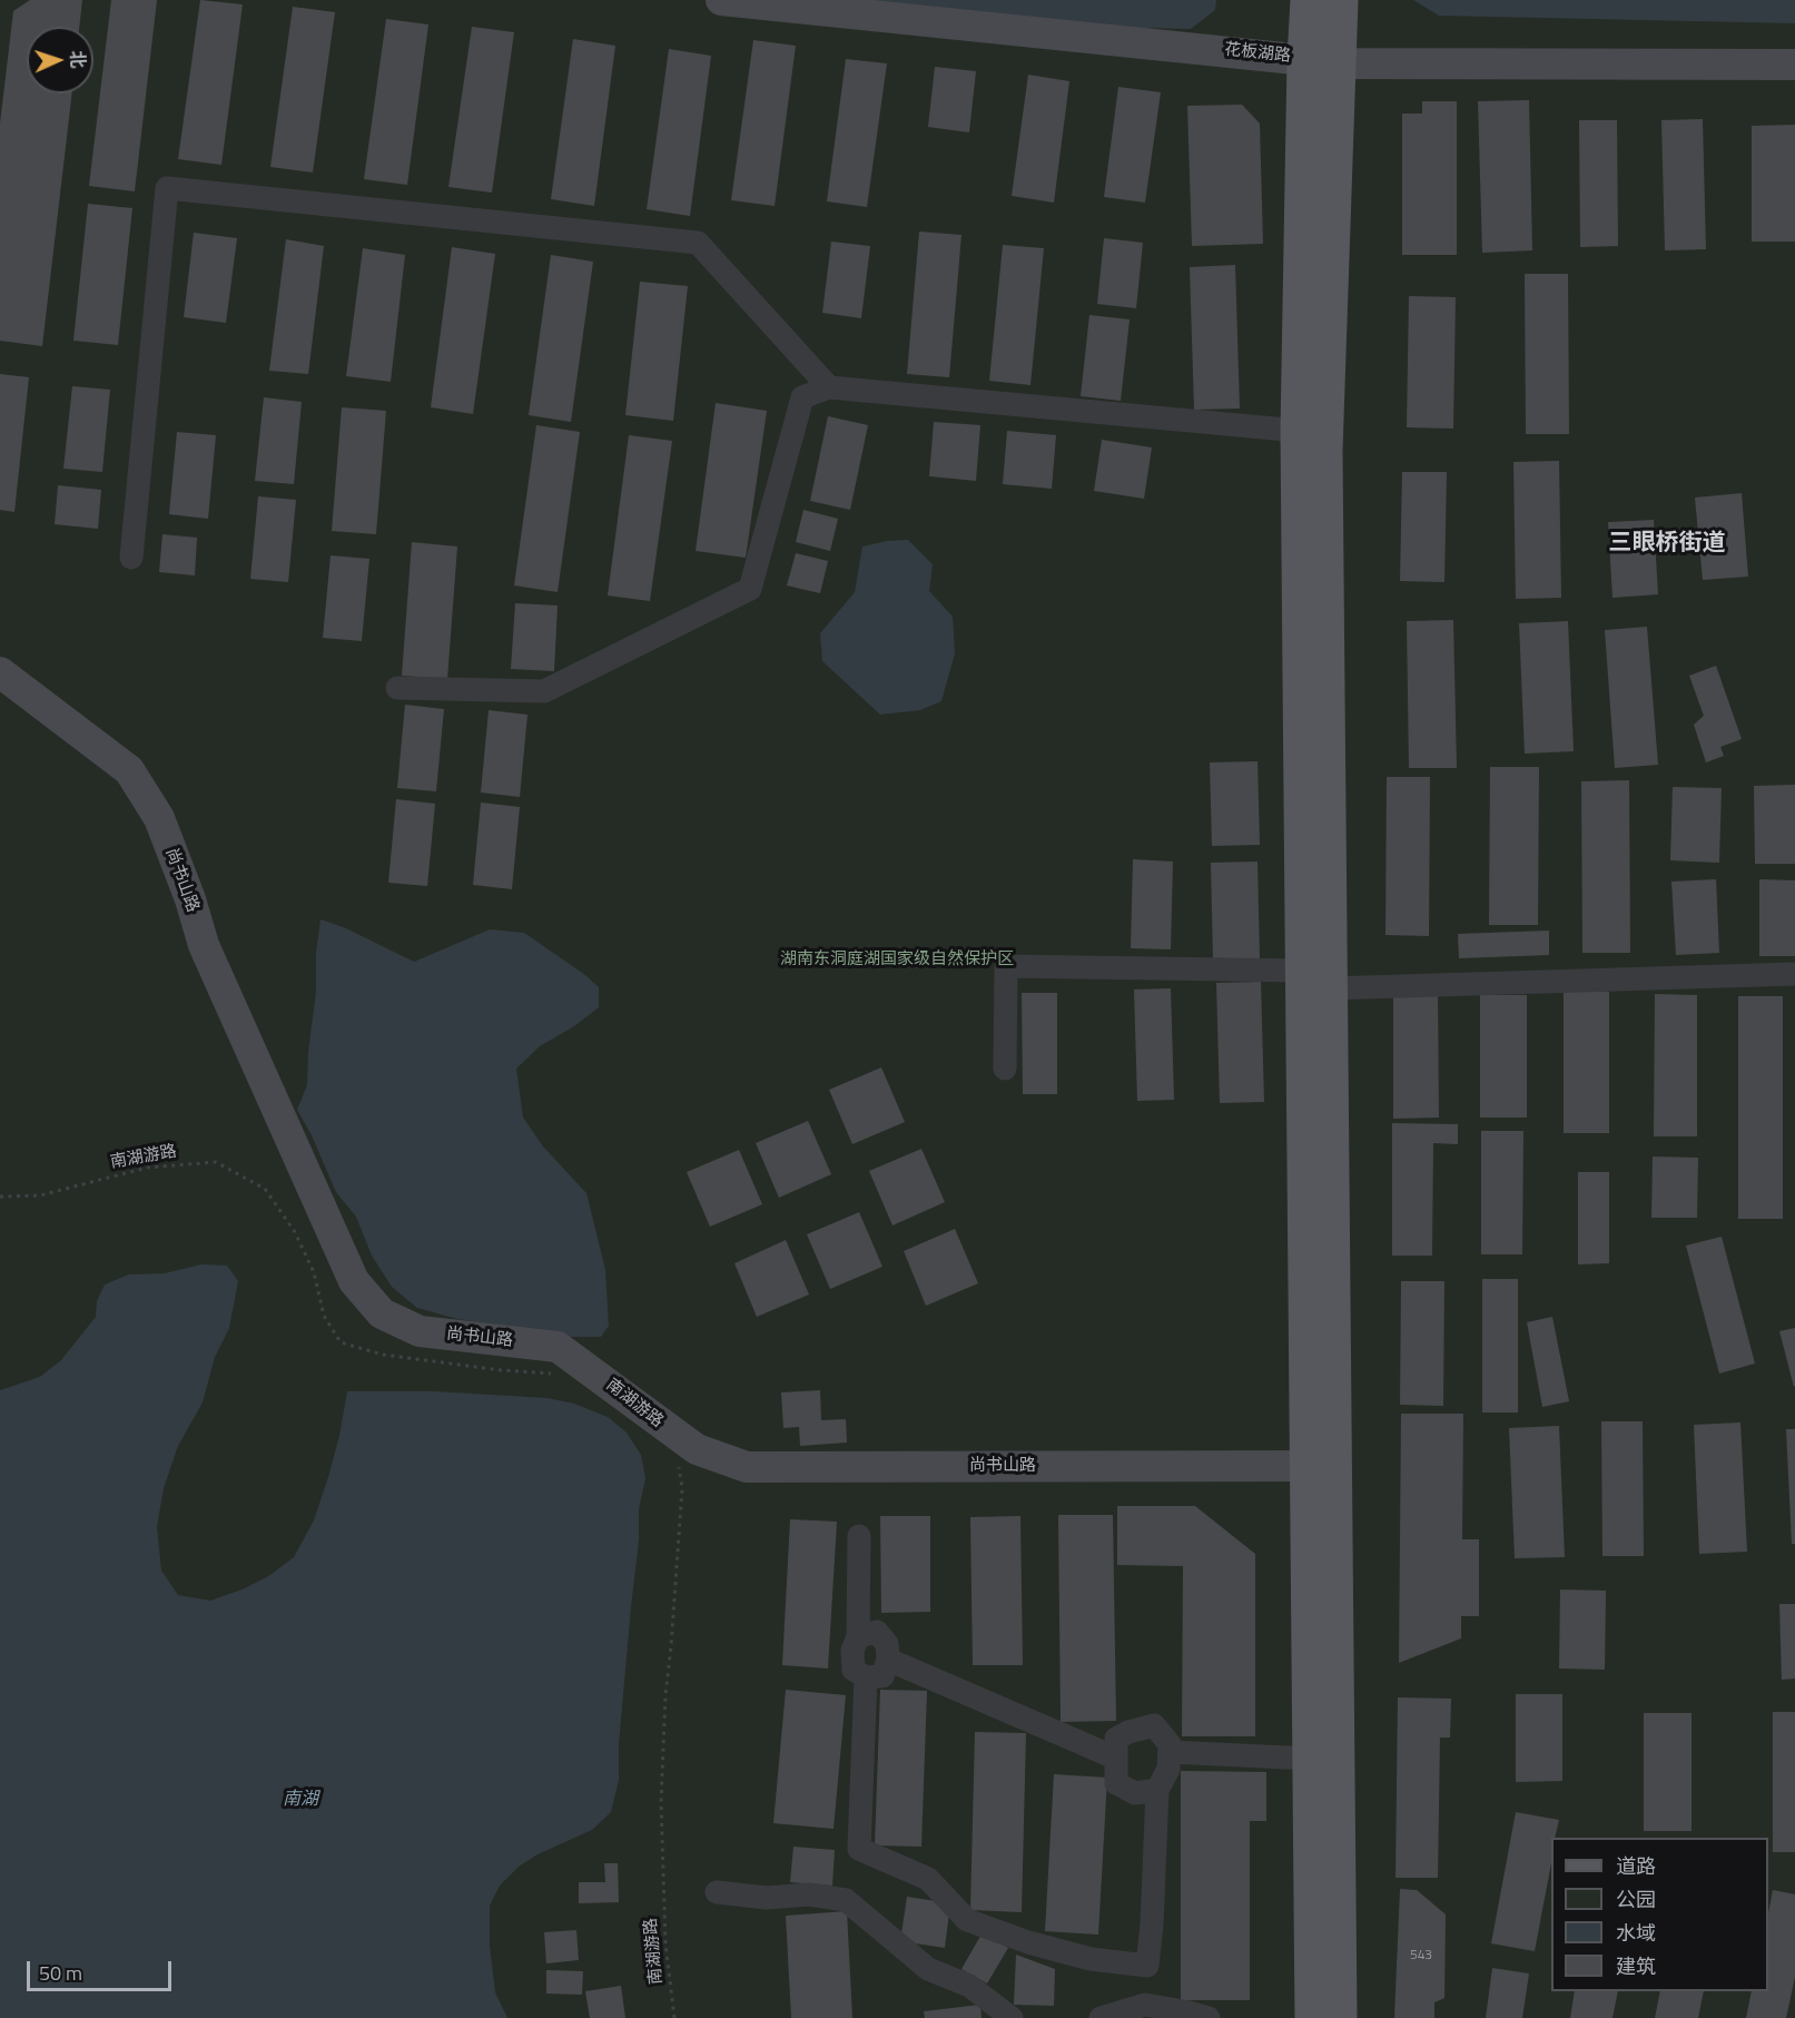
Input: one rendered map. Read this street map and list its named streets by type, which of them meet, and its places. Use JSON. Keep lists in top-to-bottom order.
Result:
{
  "streets": {
    "street": ["花板湖路", "尚书山路"],
    "path": ["南湖游路"]
  },
  "districts": ["三眼桥街道"],
  "water": ["南湖"],
  "parks": ["湖南东洞庭湖国家级自然保护区"],
  "house_numbers": ["543"],
  "legend": [
    "道路",
    "公园",
    "水域",
    "建筑"
  ],
  "scale_bar": "50 m",
  "north": "right"
}
